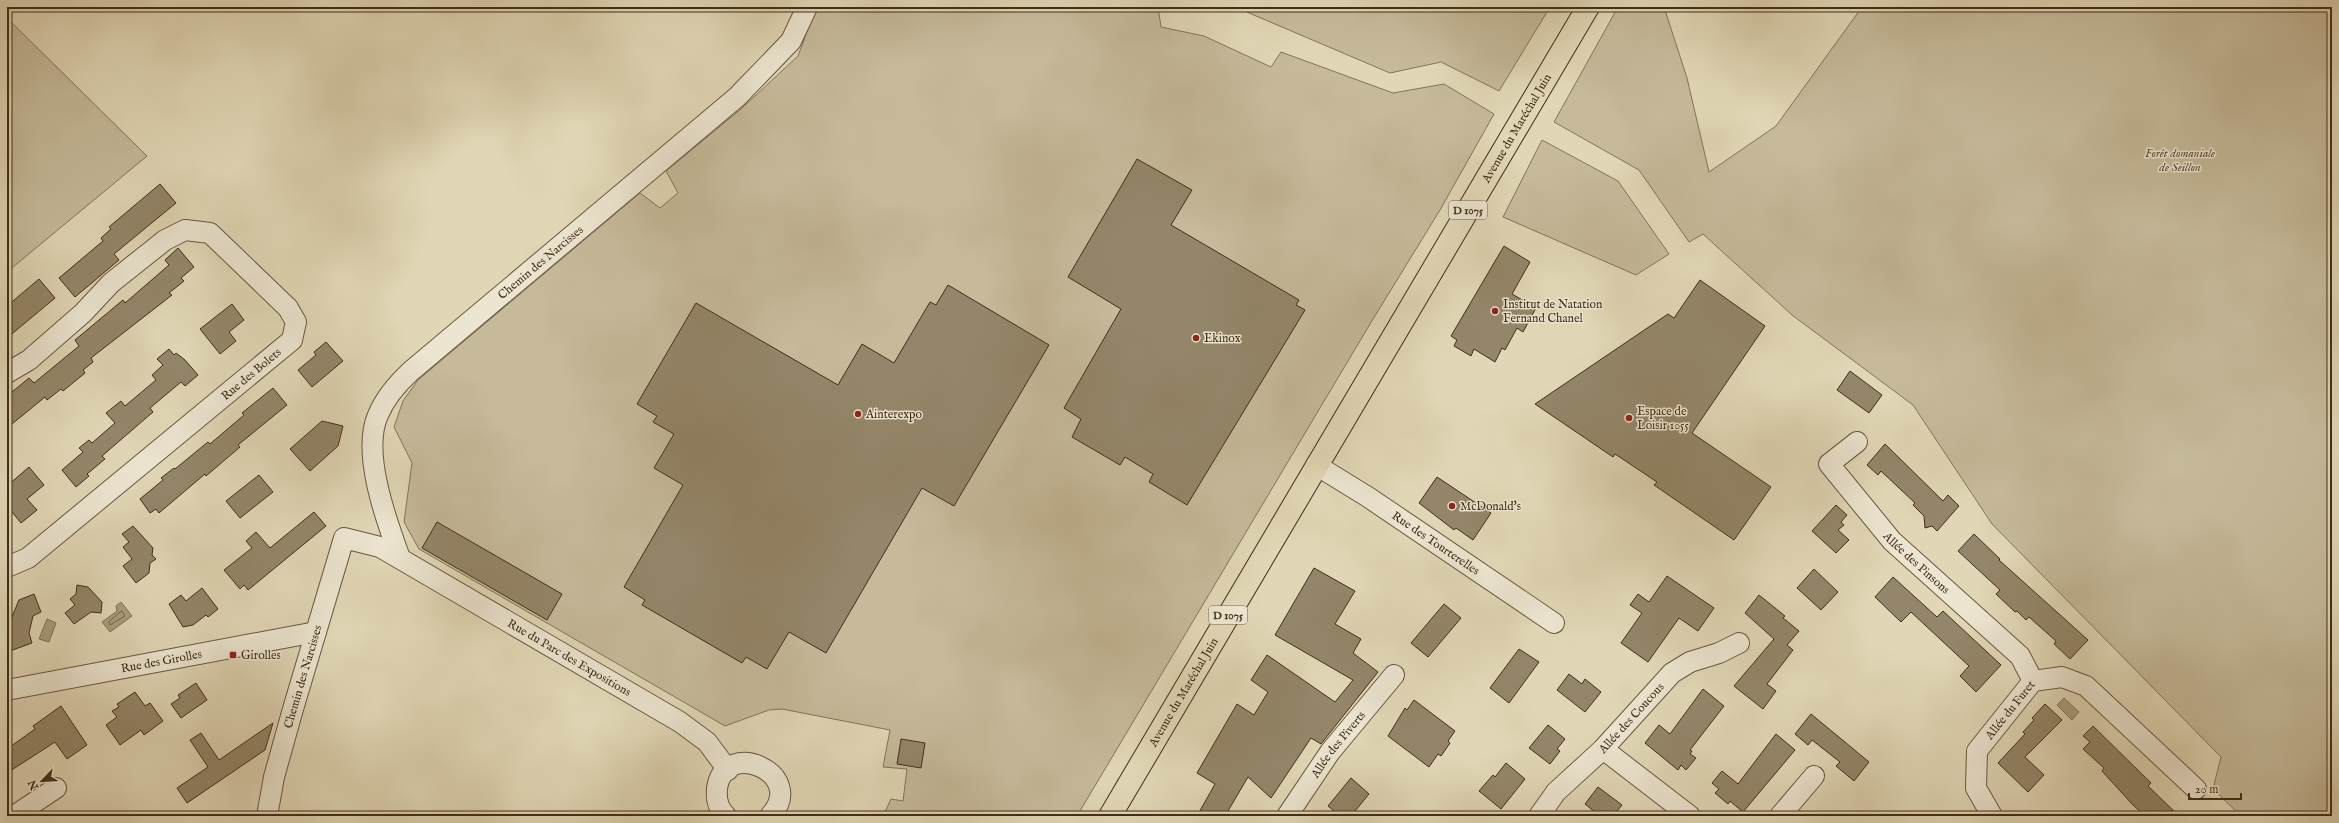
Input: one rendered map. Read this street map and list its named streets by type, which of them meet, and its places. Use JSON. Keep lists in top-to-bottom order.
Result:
{
  "streets": {
    "main road": ["Avenue du Maréchal Juin", "D 1075"],
    "street": [
      "Chemin des Narcisses",
      "Rue des Bolets",
      "Rue des Tourterelles",
      "Allée des Pinsons",
      "Rue du Parc des Expositions",
      "Rue des Girolles",
      "Allée du Furet",
      "Allée des Coucous",
      "Allée des Piverts"
    ]
  },
  "crossings": [
    ["Avenue du Maréchal Juin", "Rue des Tourterelles"],
    ["Chemin des Narcisses", "Rue du Parc des Expositions"],
    ["Chemin des Narcisses", "Rue des Girolles"],
    ["Allée des Pinsons", "Allée du Furet"]
  ],
  "parks": ["Forêt domaniale de Seillon"],
  "places": {
    "other": [
      "Institut de Natation Fernand Chanel",
      "Ekinox",
      "Ainterexpo",
      "Espace de Loisir 1055",
      "McDonald's"
    ],
    "transit": ["Girolles"]
  },
  "scale_bar": "20 m",
  "north": "bottom left"
}
